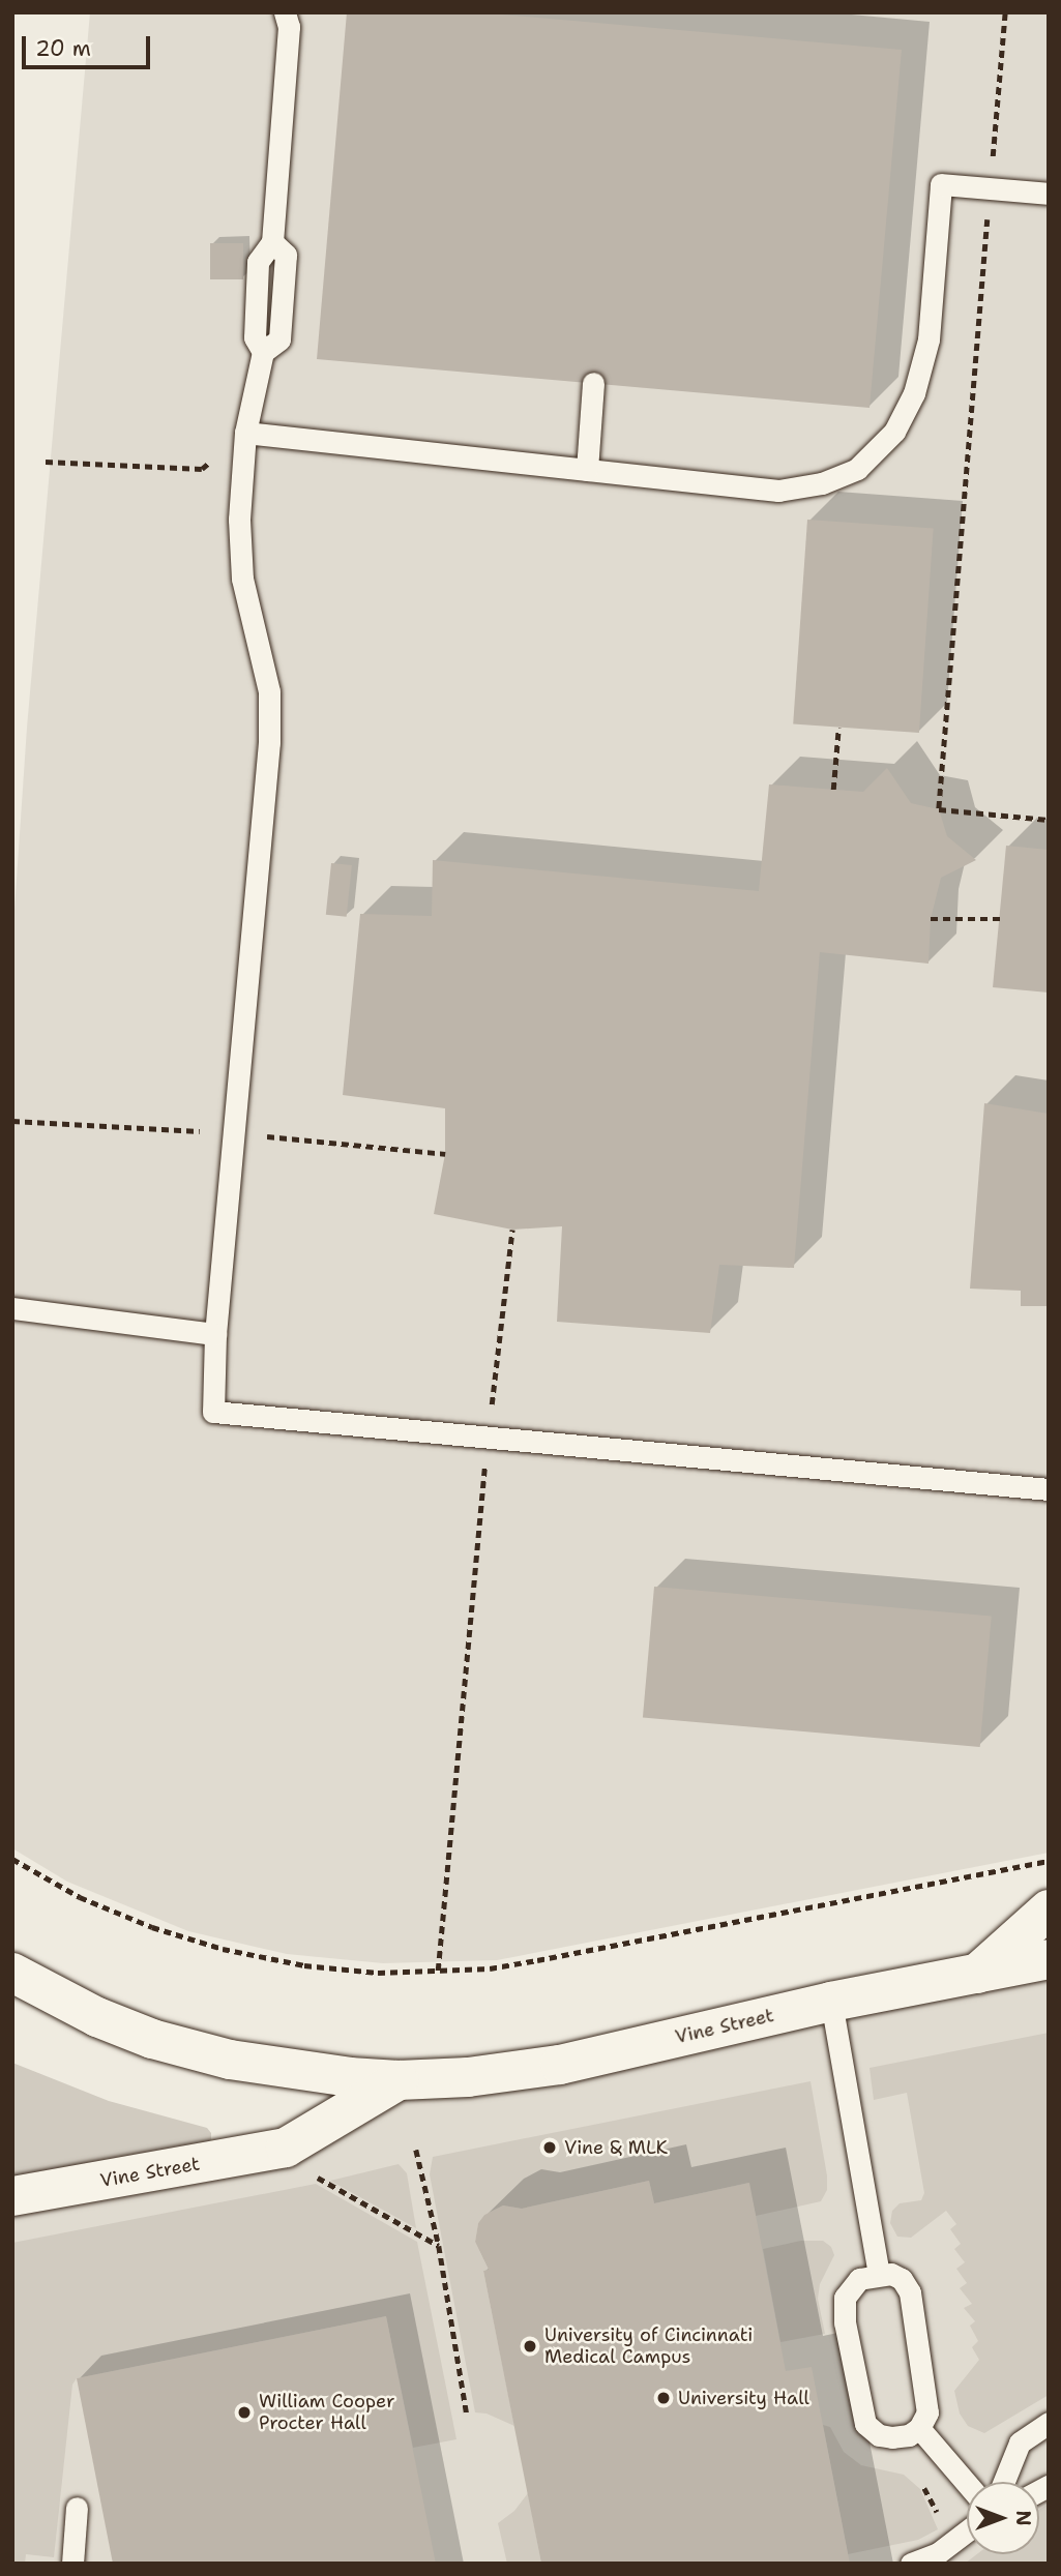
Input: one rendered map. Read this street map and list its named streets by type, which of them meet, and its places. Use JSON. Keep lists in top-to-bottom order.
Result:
{
  "streets": {
    "main road": ["Vine Street"]
  },
  "places": [
    "Vine & MLK",
    "University of Cincinnati Medical Campus",
    "University Hall",
    "William Cooper Procter Hall"
  ],
  "scale_bar": "20 m",
  "north": "right"
}
